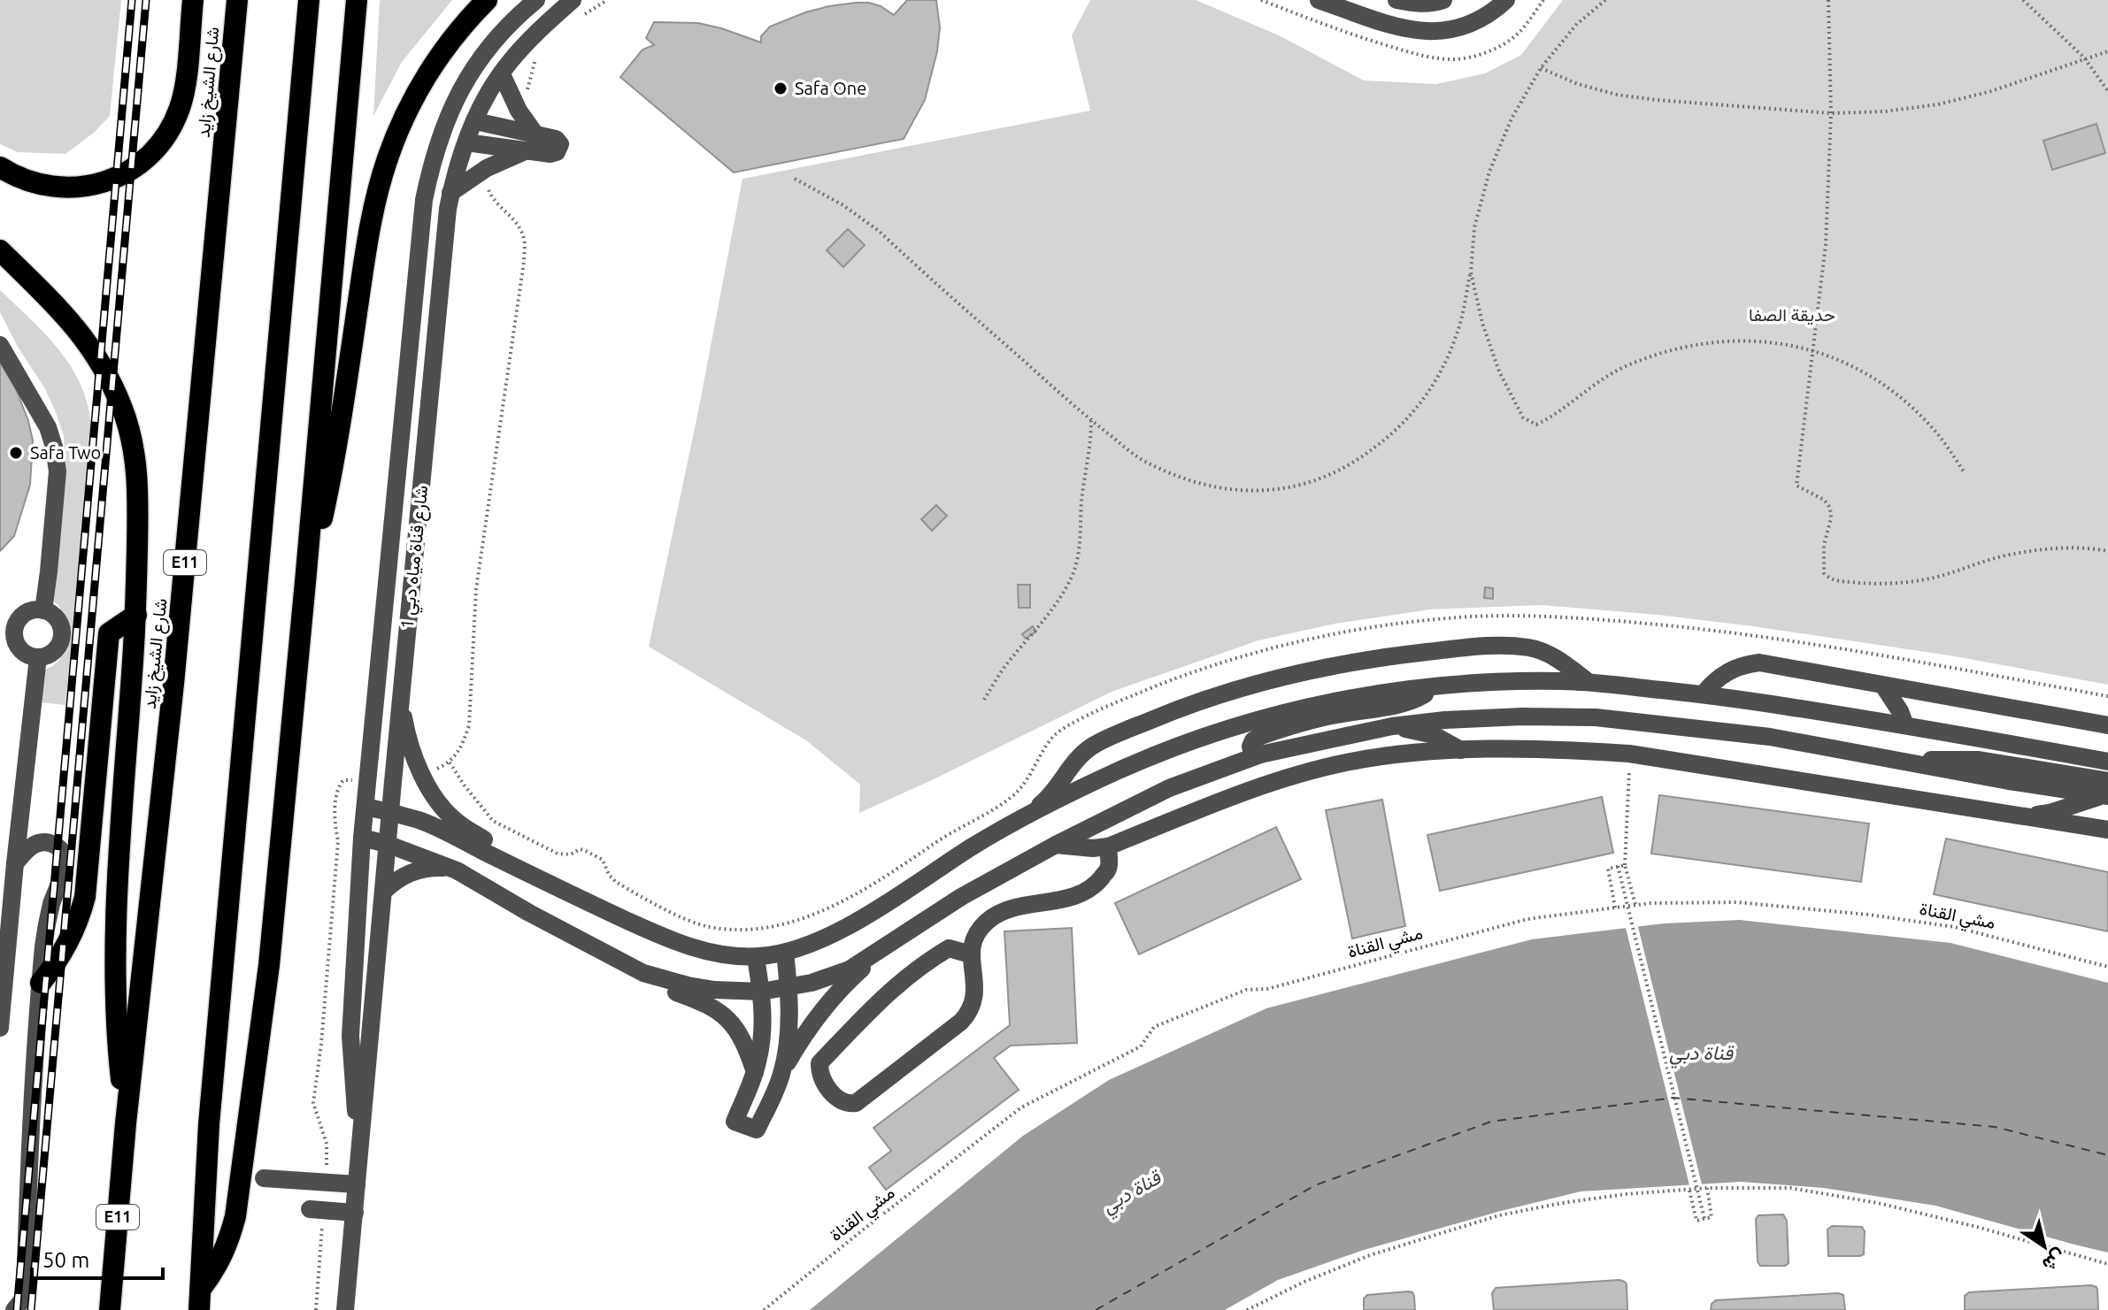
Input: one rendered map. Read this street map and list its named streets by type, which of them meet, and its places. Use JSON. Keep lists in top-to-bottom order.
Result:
{
  "streets": {
    "highway": ["شارع الشيخ زايد", "E11"],
    "street": ["شارع قناة مياه دبي 1"],
    "path": ["مشي القناة"]
  },
  "water": ["قناة دبي"],
  "parks": ["حديقة الصفا"],
  "places": ["Safa One", "Safa Two"],
  "scale_bar": "50 m",
  "north": "bottom right"
}
